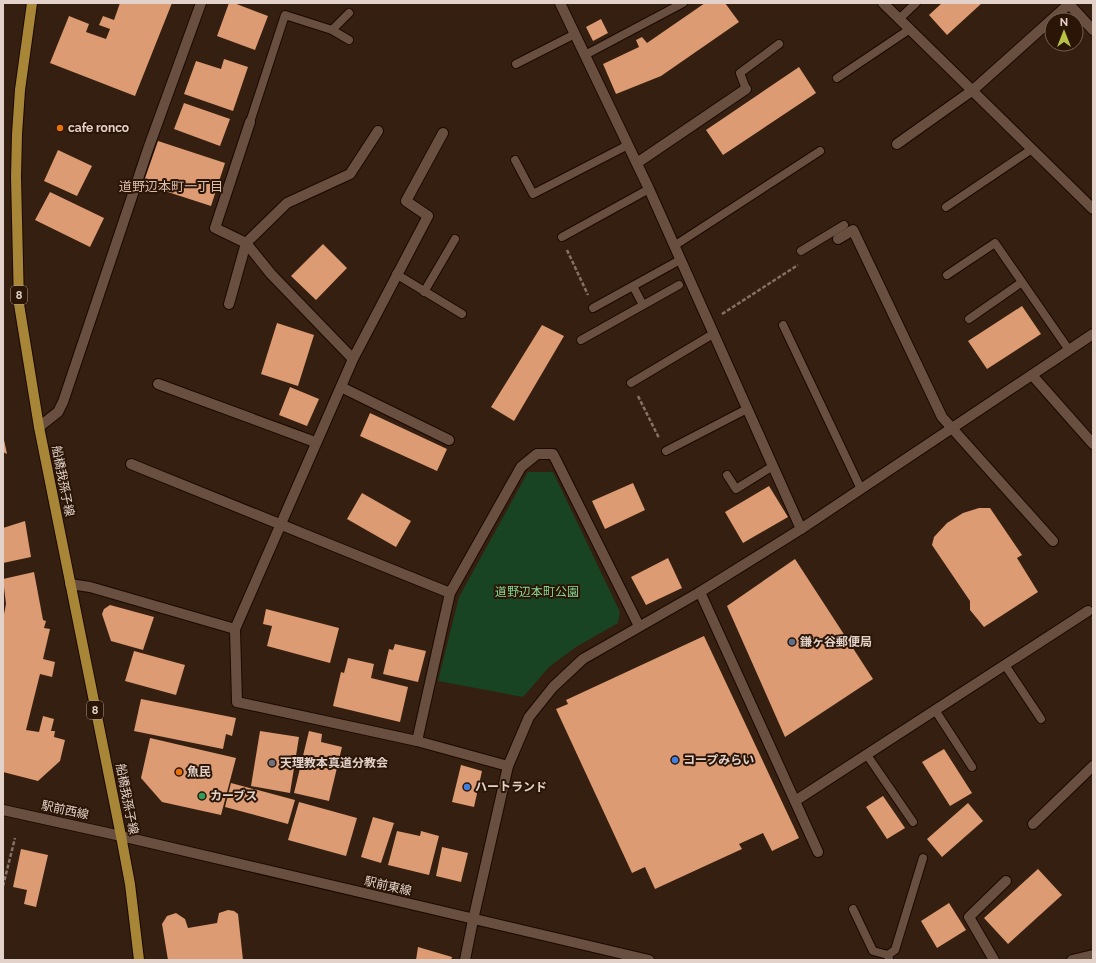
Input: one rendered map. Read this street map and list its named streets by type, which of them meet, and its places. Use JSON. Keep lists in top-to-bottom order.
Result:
{
  "streets": {
    "main road": ["8", "船橋我孫子線"],
    "street": ["駅前西線", "駅前東線"]
  },
  "crossings": [
    ["船橋我孫子線", "駅前西線"],
    ["船橋我孫子線", "駅前東線"],
    ["駅前西線", "駅前東線"]
  ],
  "districts": ["道野辺本町一丁目"],
  "parks": ["道野辺本町公園"],
  "places": [
    "cafe ronco",
    "鎌ヶ谷郵便局",
    "コープみらい",
    "天理教本真道分教会",
    "魚民",
    "ハートランド",
    "カーブス"
  ],
  "north": "top"
}
